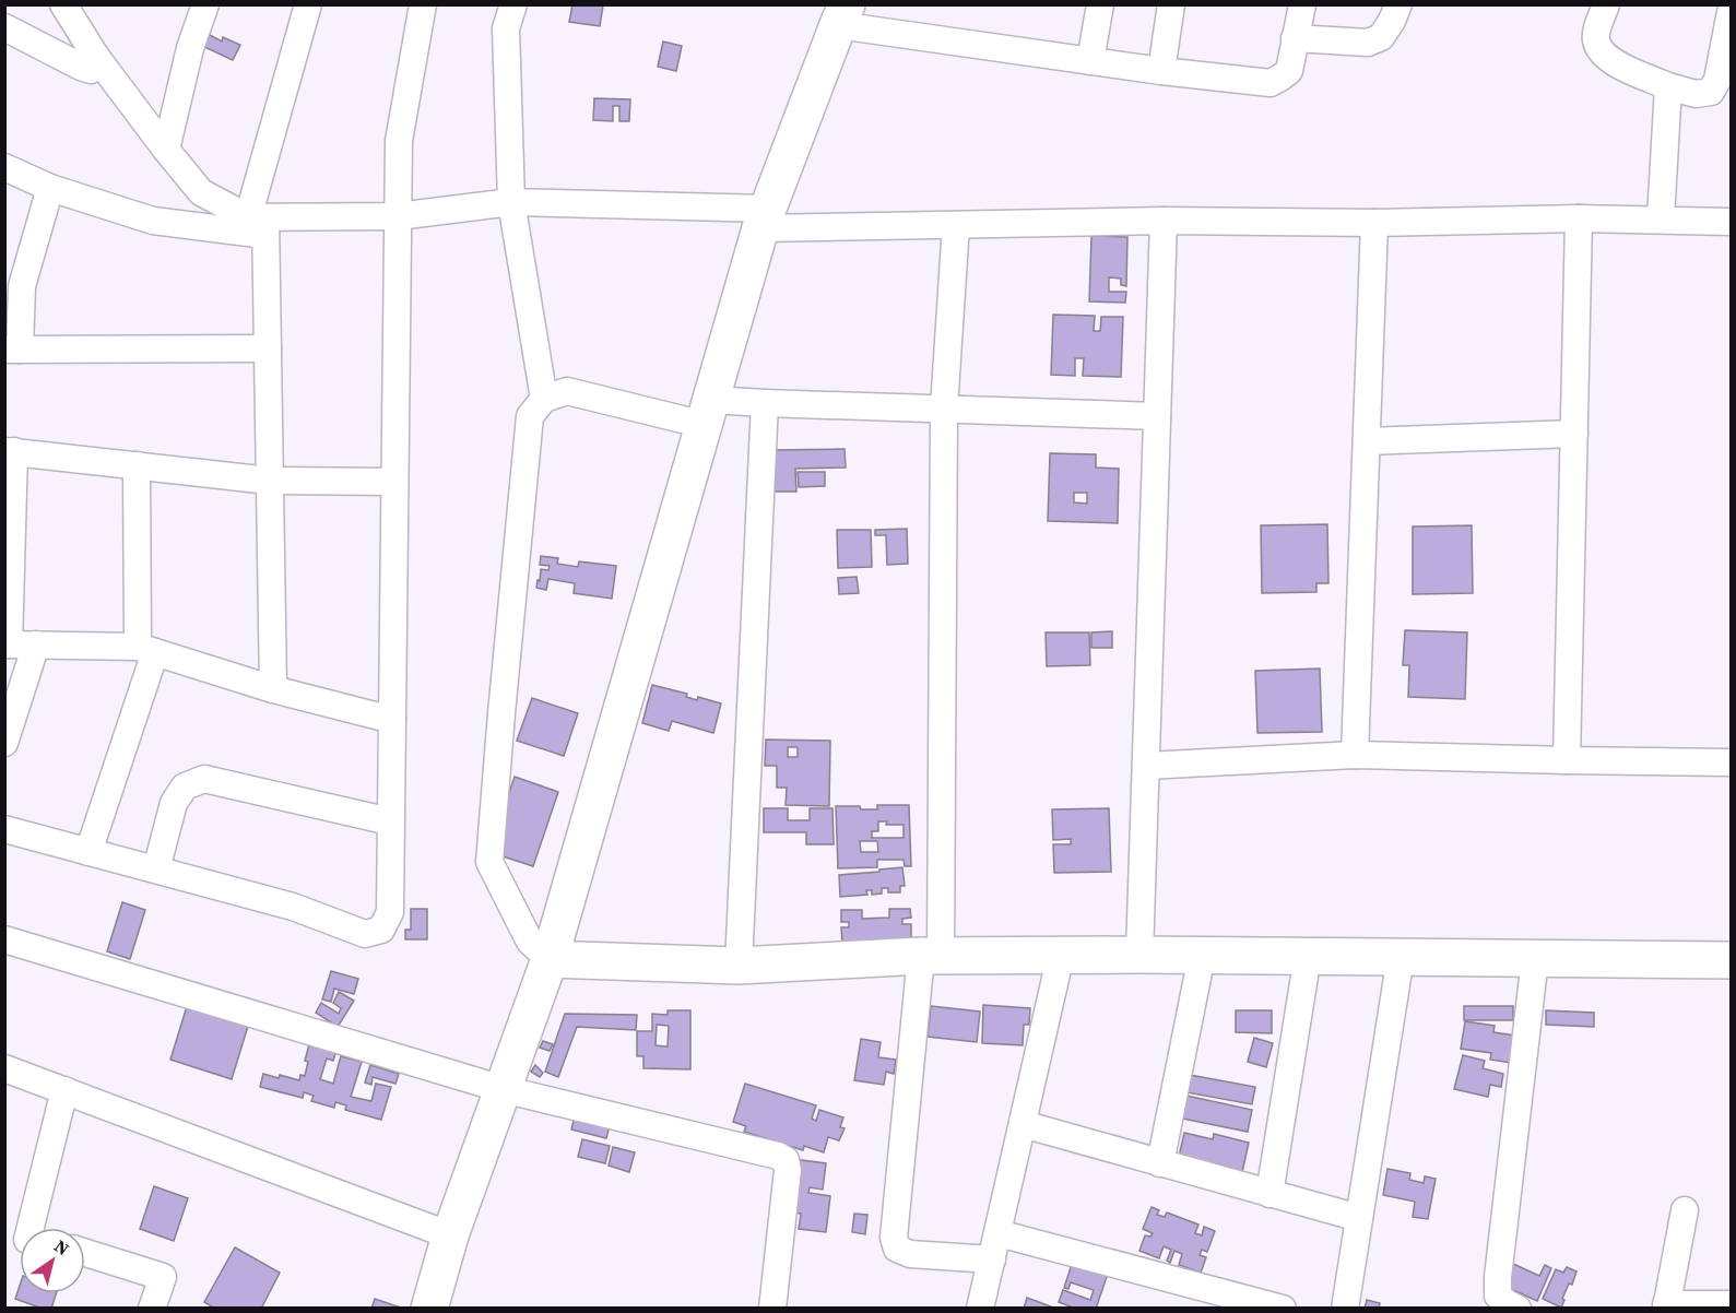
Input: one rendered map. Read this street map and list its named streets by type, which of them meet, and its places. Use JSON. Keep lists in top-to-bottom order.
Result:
{
  "north": "top right"
}
